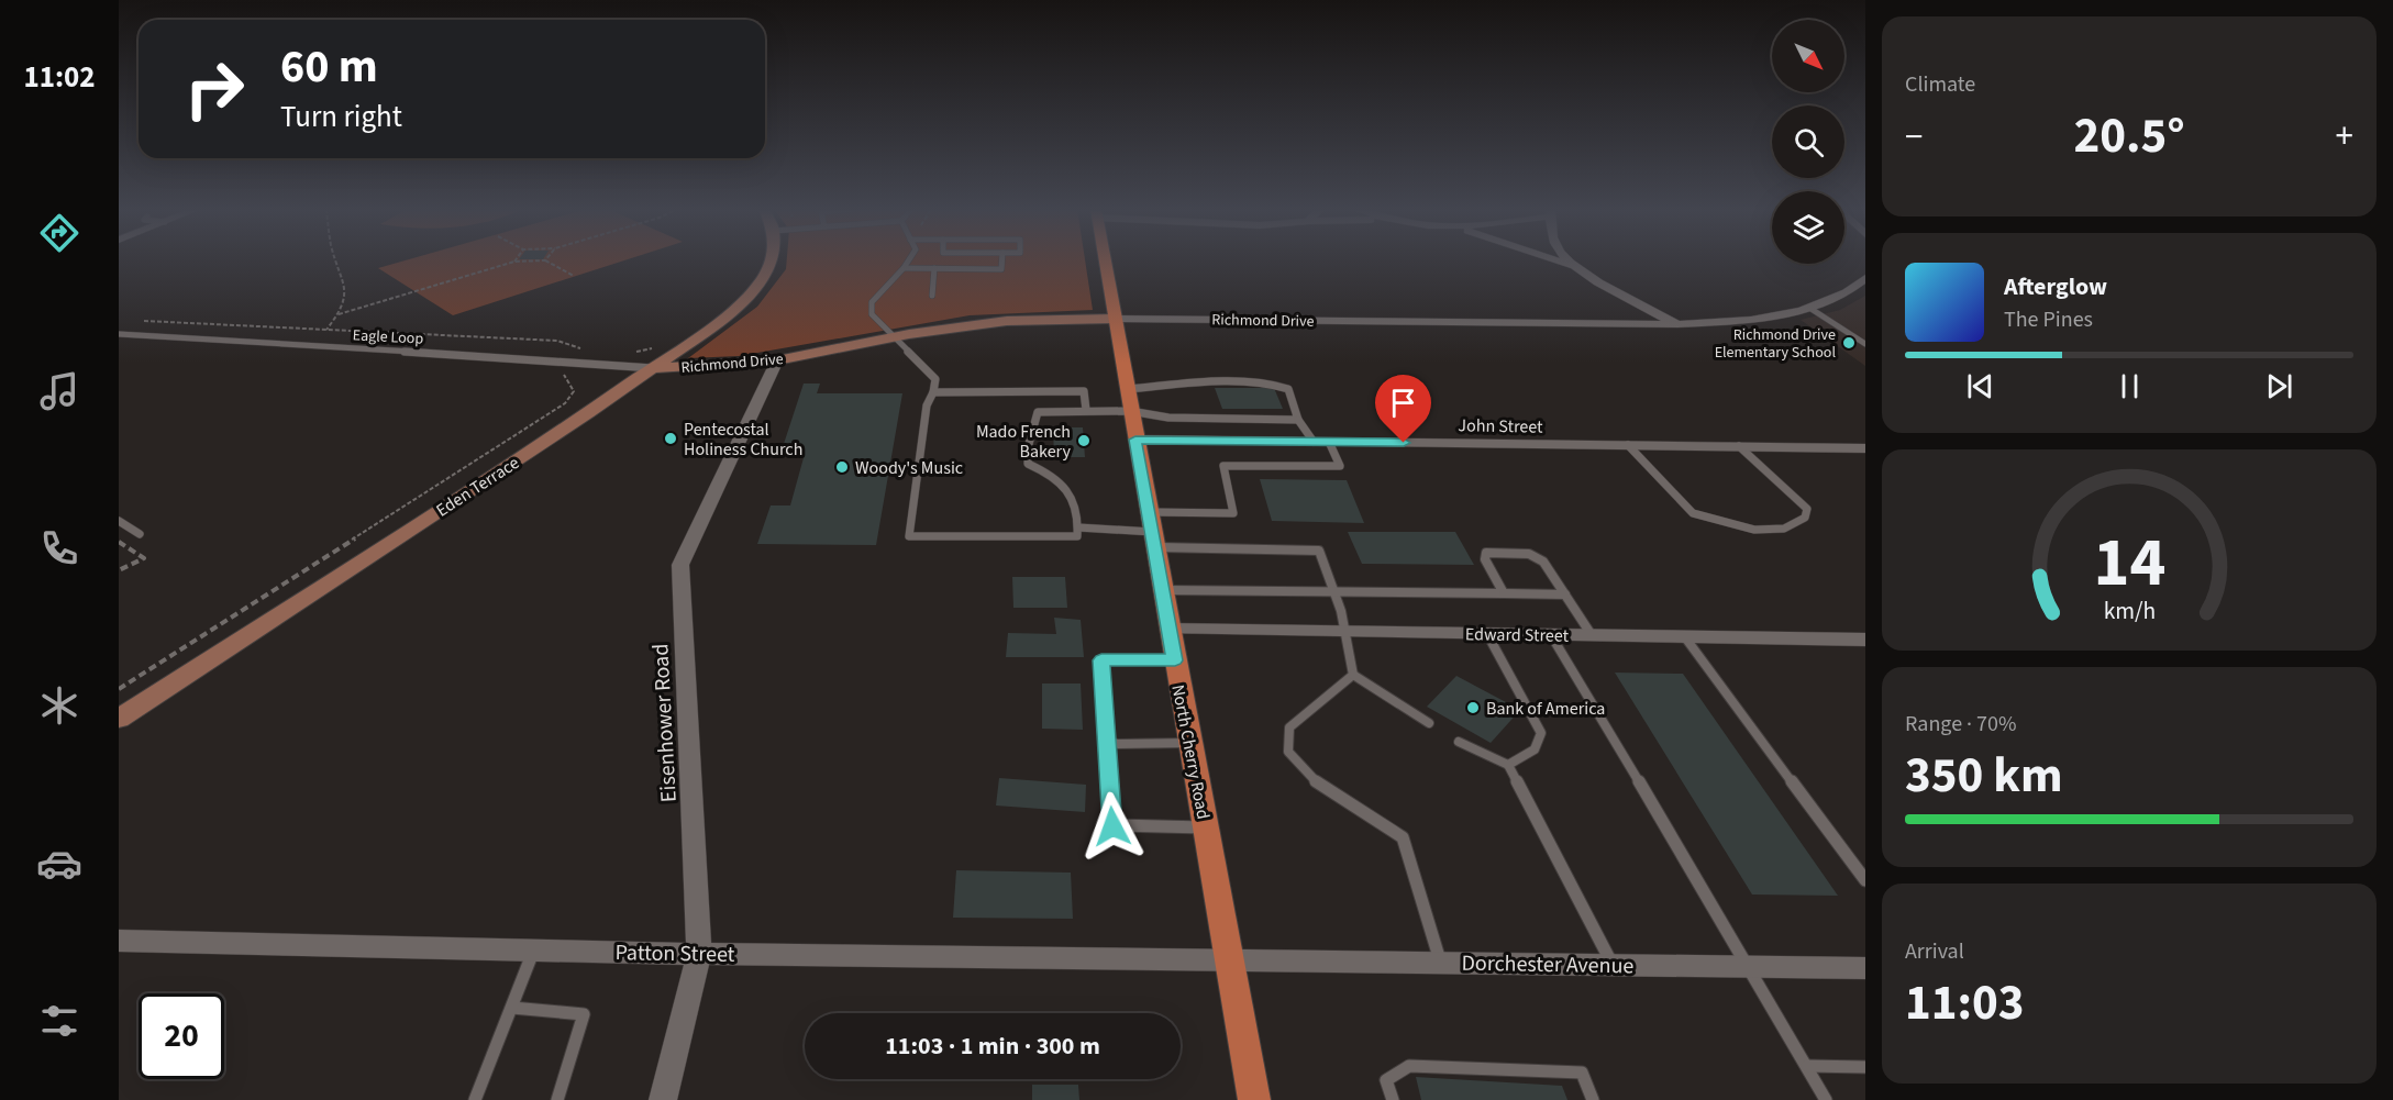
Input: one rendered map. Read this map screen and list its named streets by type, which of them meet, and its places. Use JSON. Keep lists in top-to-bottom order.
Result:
{
  "streets": {
    "main road": ["North Cherry Road"],
    "street": [
      "Richmond Drive",
      "John Street",
      "Eden Terrace",
      "Edward Street",
      "Eisenhower Road",
      "Patton Street",
      "Dorchester Avenue"
    ],
    "lane": ["Eagle Loop"]
  },
  "crossings": [
    ["Richmond Drive", "Eagle Loop"],
    ["Richmond Drive", "Eden Terrace"],
    ["Richmond Drive", "Eisenhower Road"],
    ["Richmond Drive", "North Cherry Road"],
    ["Eagle Loop", "Eden Terrace"],
    ["John Street", "North Cherry Road"],
    ["Edward Street", "North Cherry Road"],
    ["Eisenhower Road", "Patton Street"],
    ["North Cherry Road", "Patton Street"],
    ["North Cherry Road", "Dorchester Avenue"],
    ["Patton Street", "Dorchester Avenue"]
  ],
  "places": [
    "Richmond Drive Elementary School",
    "Pentecostal Holiness Church",
    "Mado French Bakery",
    "Woody's Music",
    "Bank of America"
  ],
  "north": "bottom right",
  "page": {
    "tabs": "11:02",
    "tile": [
      "Climate",
      ["Range · 70%", "350 km"],
      ["Arrival", "11:03"]
    ],
    "turn": ["60 m", "Turn right"],
    "heat": ["−", "20.5°", "+"],
    "song": ["Afterglow", "The Pines"],
    "limit": "20",
    "trip": "11:03 · 1 min · 300 m",
    "gauge": ["14", "km/h"]
  }
}
